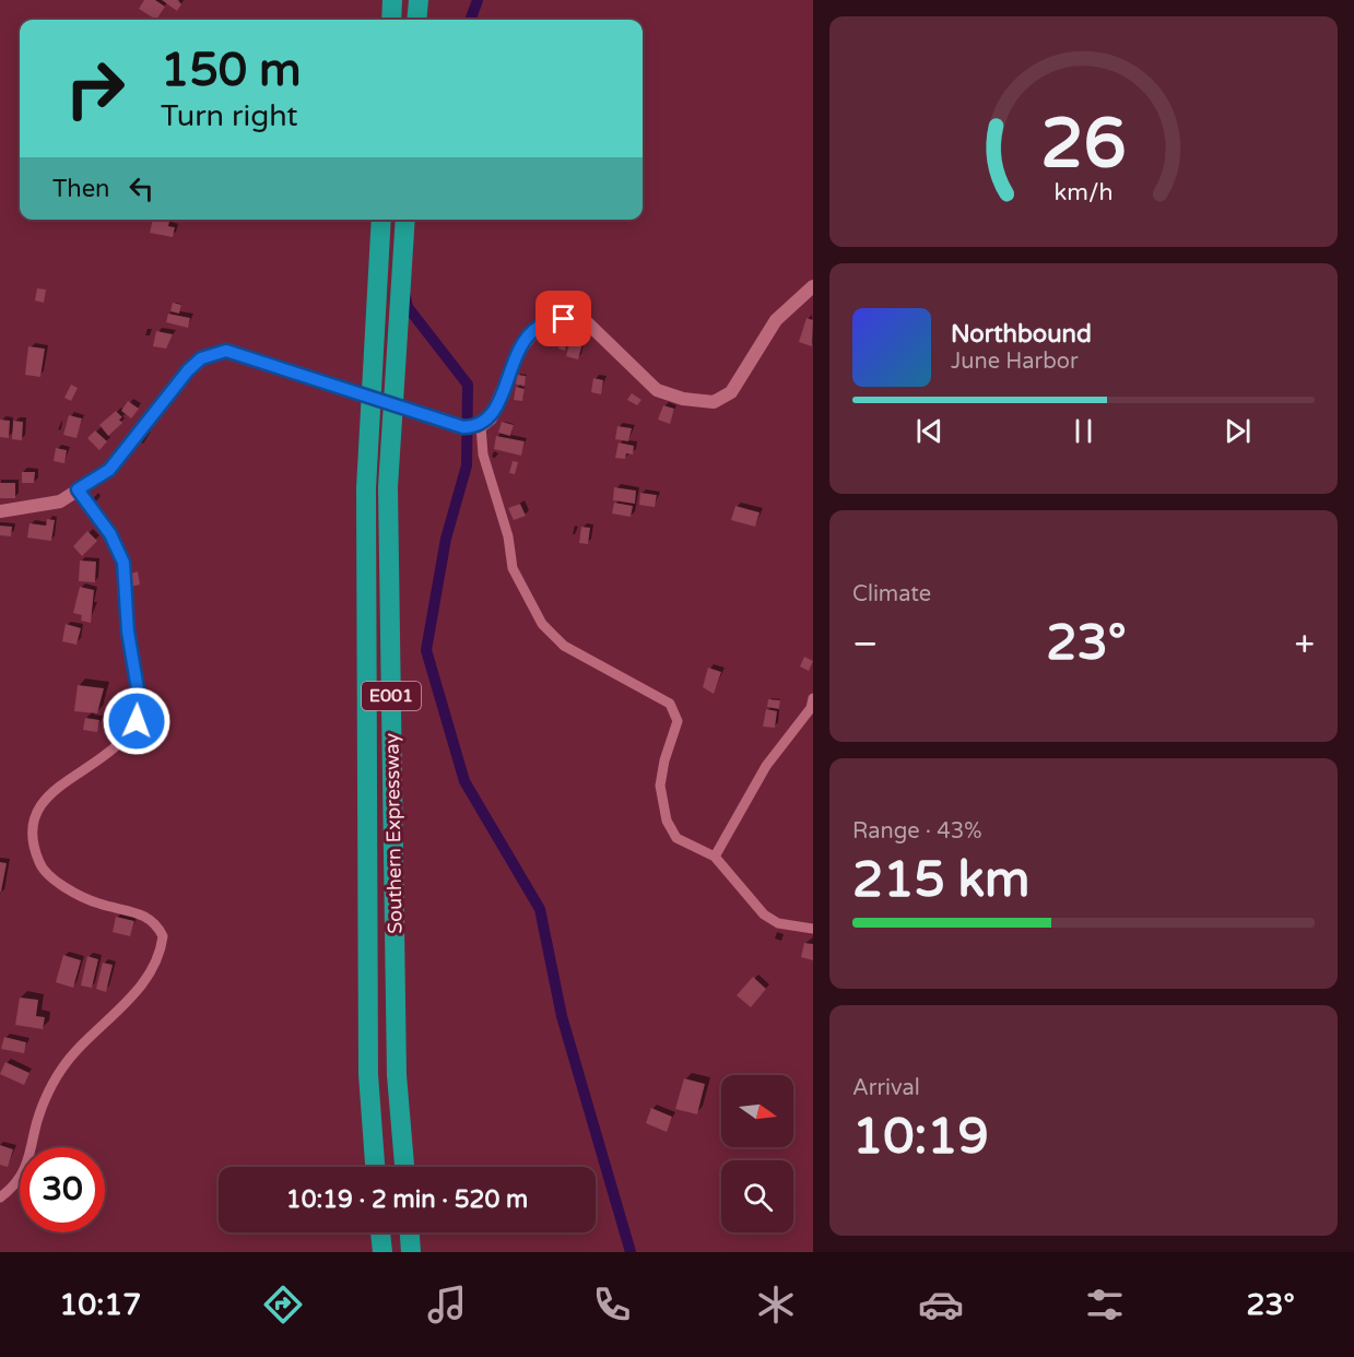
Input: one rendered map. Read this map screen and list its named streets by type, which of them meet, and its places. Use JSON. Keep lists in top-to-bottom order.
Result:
{
  "streets": {
    "highway": ["E001", "Southern Expressway"]
  },
  "north": "right",
  "page": {
    "turn": ["150 m", "Turn right"],
    "then": "Then",
    "song": ["Northbound", "June Harbor"],
    "tile": [
      "Climate",
      ["Range · 43%", "215 km"],
      ["Arrival", "10:19"]
    ],
    "heat": ["−", "23°", "+"],
    "limit": "30",
    "trip": "10:19 · 2 min · 520 m",
    "tabs": ["10:17", "23°"],
    "gauge": ["26", "km/h"]
  }
}
